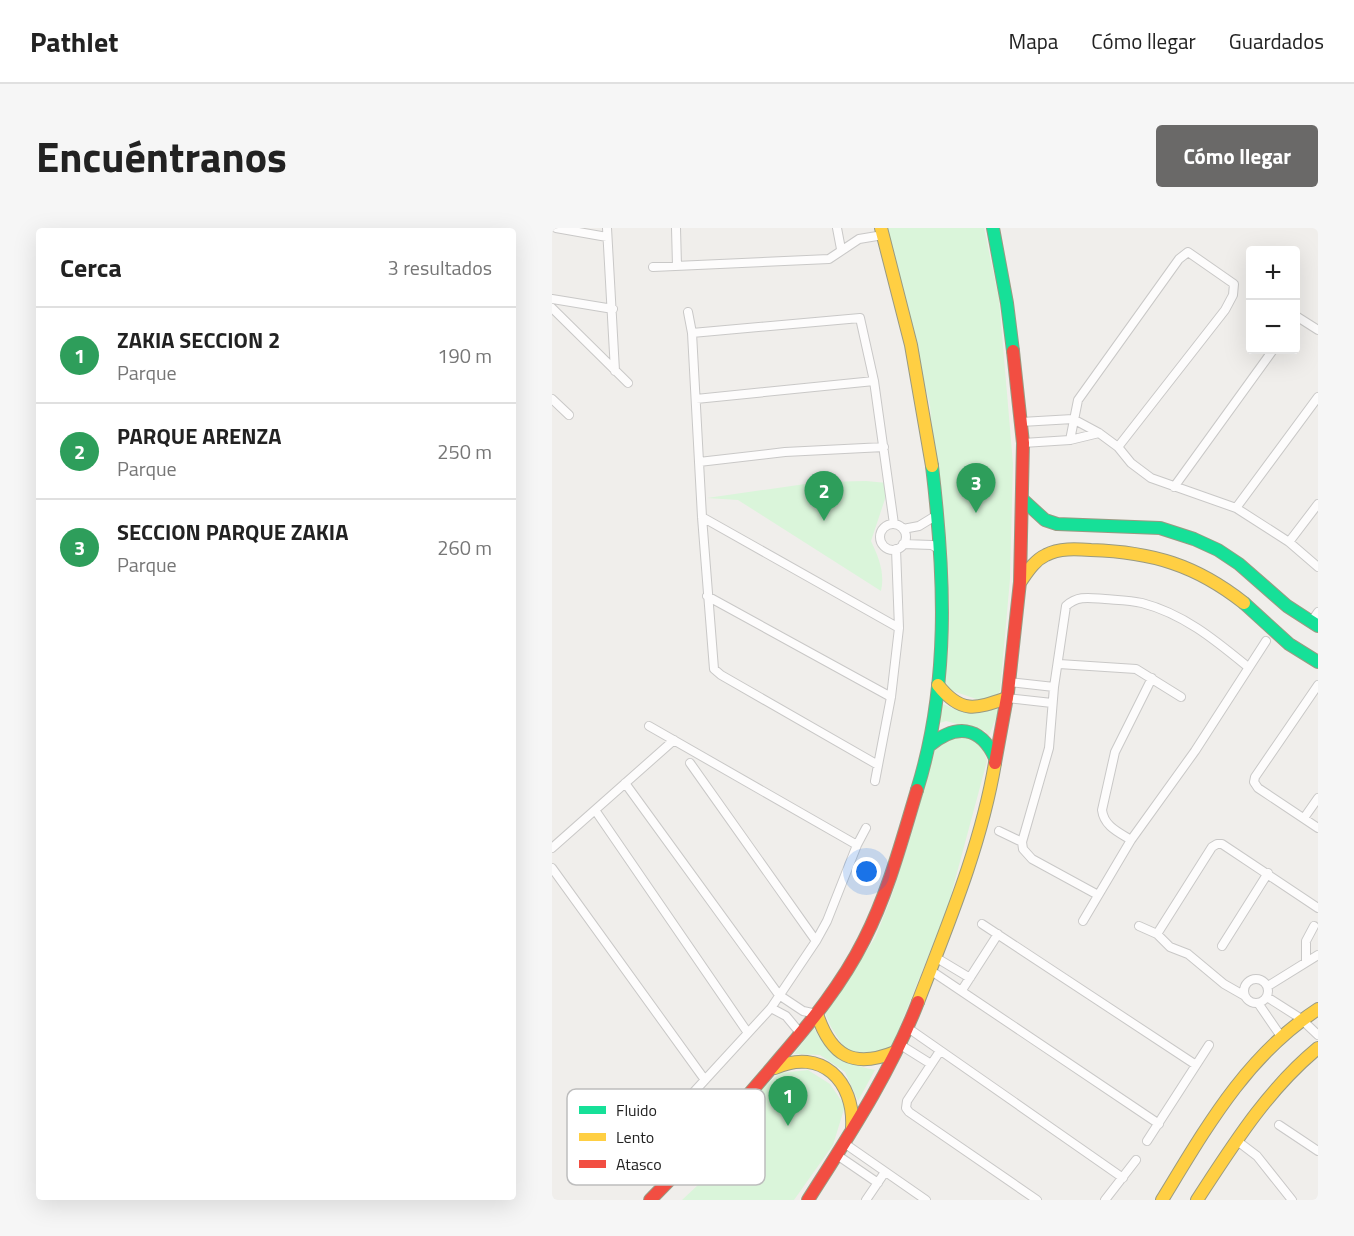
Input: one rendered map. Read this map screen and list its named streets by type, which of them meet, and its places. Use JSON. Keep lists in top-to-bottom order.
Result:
{
  "legend": ["Fluido", "Lento", "Atasco"],
  "page": {
    "header": "Pathlet",
    "nav": ["Mapa", "Cómo llegar", "Guardados"],
    "title": "Encuéntranos",
    "buttons": "Cómo llegar",
    "heading": ["Cerca", "3 resultados"],
    "map_buttons": ["+", "−"],
    "list": [
      {
        "mark": "1",
        "name": "ZAKIA SECCION 2",
        "note": "Parque",
        "value": "190 m"
      },
      {
        "mark": "2",
        "name": "PARQUE ARENZA",
        "note": "Parque",
        "value": "250 m"
      },
      {
        "mark": "3",
        "name": "SECCION PARQUE ZAKIA",
        "note": "Parque",
        "value": "260 m"
      }
    ],
    "pins": ["3", "2", "1"]
  }
}
